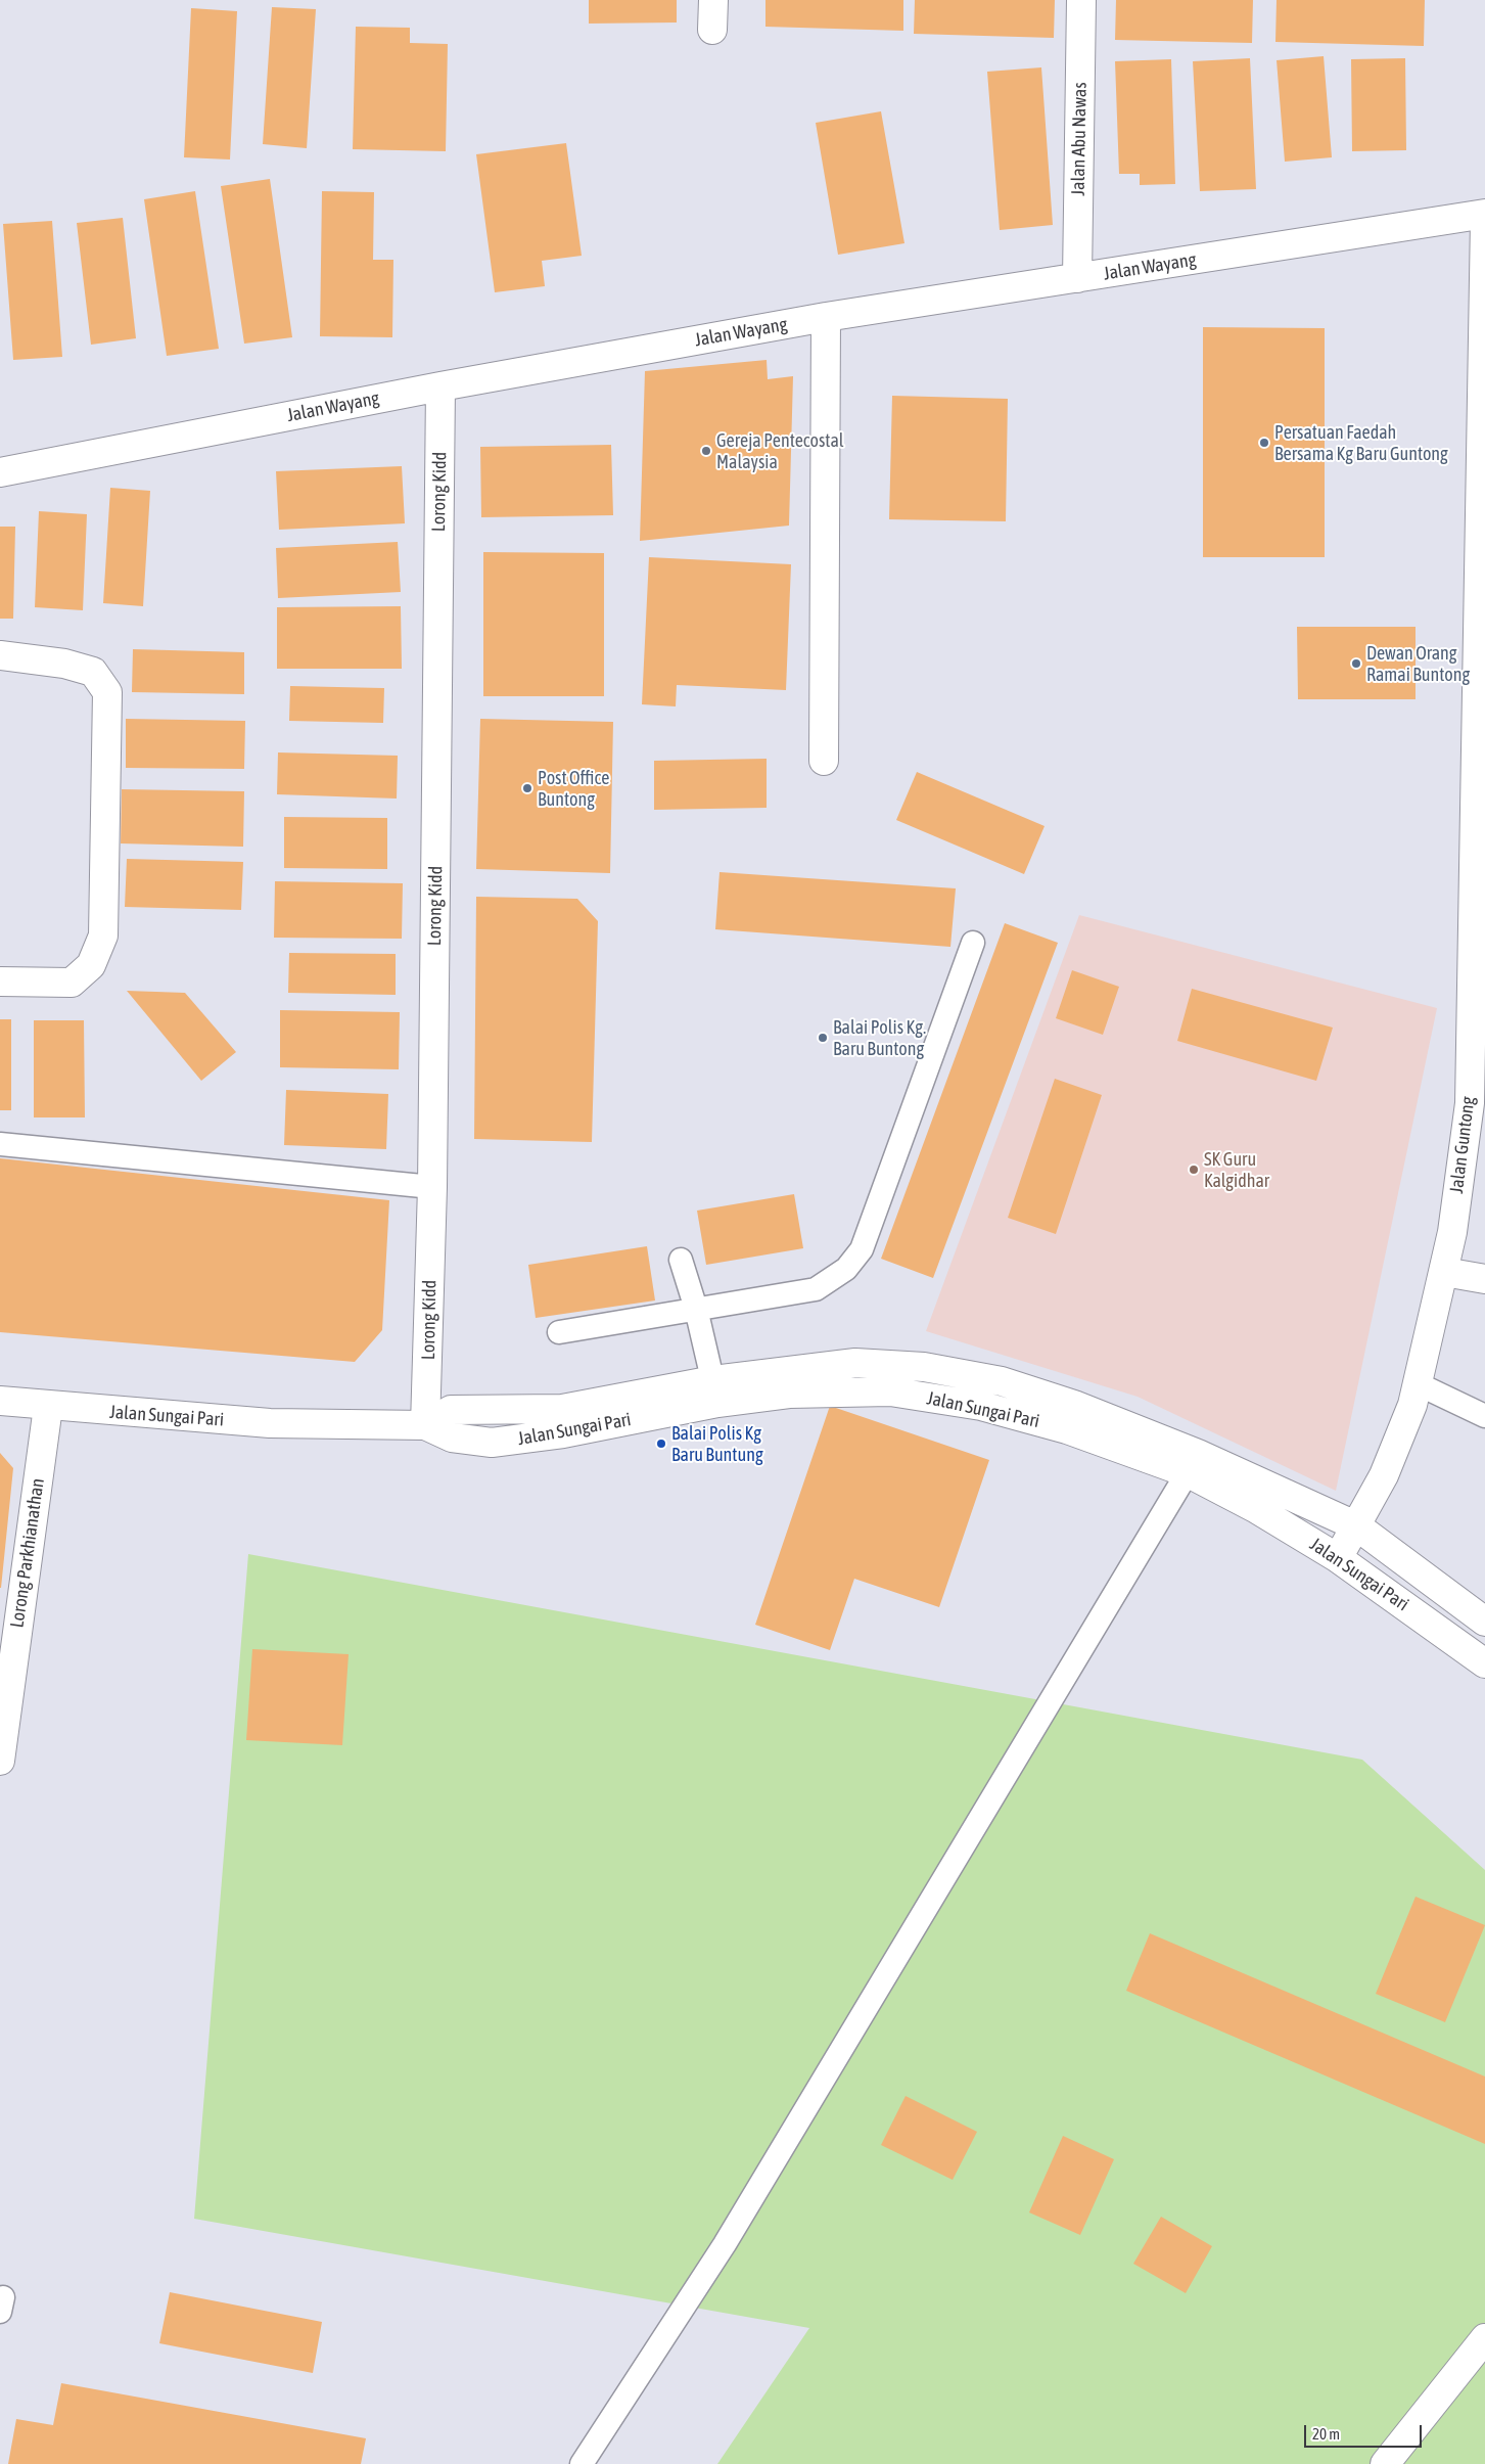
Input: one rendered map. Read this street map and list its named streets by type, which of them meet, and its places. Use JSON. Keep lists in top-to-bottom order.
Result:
{
  "streets": {
    "street": [
      "Jalan Abu Nawas",
      "Jalan Wayang",
      "Lorong Kidd",
      "Jalan Guntong",
      "Jalan Sungai Pari",
      "Lorong Parkhianathan"
    ]
  },
  "crossings": [
    ["Jalan Abu Nawas", "Jalan Wayang"],
    ["Jalan Wayang", "Lorong Kidd"],
    ["Lorong Kidd", "Jalan Sungai Pari"],
    ["Jalan Guntong", "Jalan Sungai Pari"],
    ["Jalan Sungai Pari", "Lorong Parkhianathan"]
  ],
  "places": [
    "Persatuan Faedah Bersama Kg Baru Guntong",
    "Gereja Pentecostal Malaysia",
    "Dewan Orang Ramai Buntong",
    "Post Office Buntong",
    "Balai Polis Kg. Baru Buntong",
    "SK Guru Kalgidhar",
    "Balai Polis Kg Baru Buntung"
  ],
  "scale_bar": "20 m"
}
